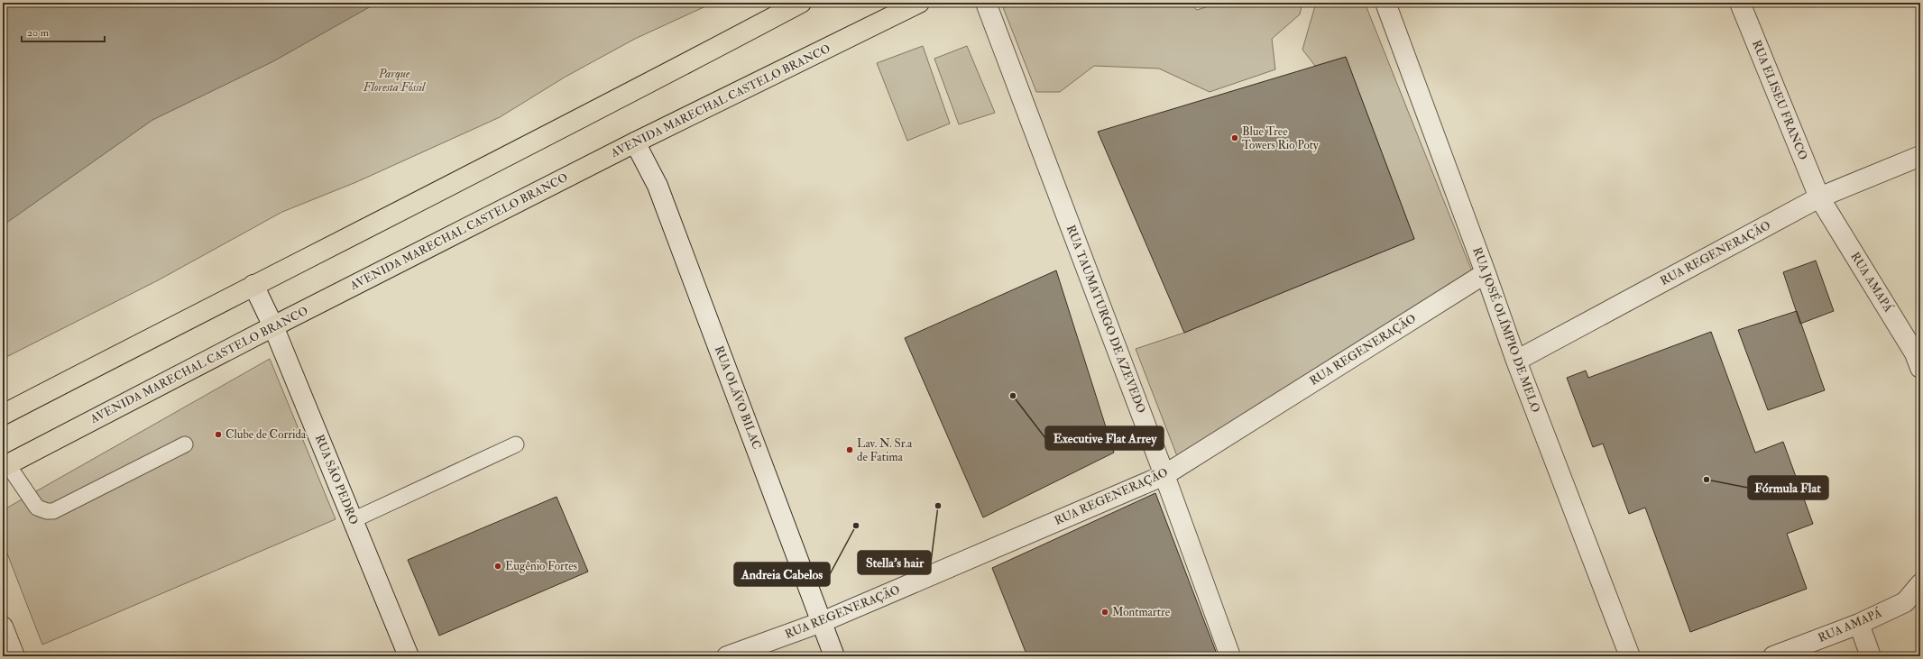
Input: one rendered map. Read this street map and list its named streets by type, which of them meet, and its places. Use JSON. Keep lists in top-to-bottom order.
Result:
{
  "streets": {
    "main road": ["AVENIDA MARECHAL CASTELO BRANCO"],
    "street": [
      "RUA ELISEU FRANCO",
      "RUA REGENERAÇÃO",
      "RUA AMAPÁ",
      "RUA TAUMATURGO DE AZEVEDO",
      "RUA JOSÉ OLÍMPIO DE MELO",
      "RUA OLÁVO BILAC",
      "RUA SÃO PEDRO"
    ]
  },
  "crossings": [
    ["RUA ELISEU FRANCO", "RUA REGENERAÇÃO"],
    ["RUA ELISEU FRANCO", "RUA AMAPÁ"],
    ["AVENIDA MARECHAL CASTELO BRANCO", "RUA OLÁVO BILAC"],
    ["AVENIDA MARECHAL CASTELO BRANCO", "RUA SÃO PEDRO"],
    ["RUA REGENERAÇÃO", "RUA AMAPÁ"],
    ["RUA REGENERAÇÃO", "RUA TAUMATURGO DE AZEVEDO"],
    ["RUA REGENERAÇÃO", "RUA JOSÉ OLÍMPIO DE MELO"],
    ["RUA REGENERAÇÃO", "RUA OLÁVO BILAC"]
  ],
  "parks": ["Parque Floresta Fóssil"],
  "places": [
    "Blue Tree Towers Rio Poty",
    "Executive Flat Arrey",
    "Clube de Corrida",
    "Lav. N. Sr.a de Fatima",
    "Fórmula Flat",
    "Stella's hair",
    "Andreia Cabelos",
    "Eugênio Fortes",
    "Montmartre"
  ],
  "scale_bar": "20 m"
}
